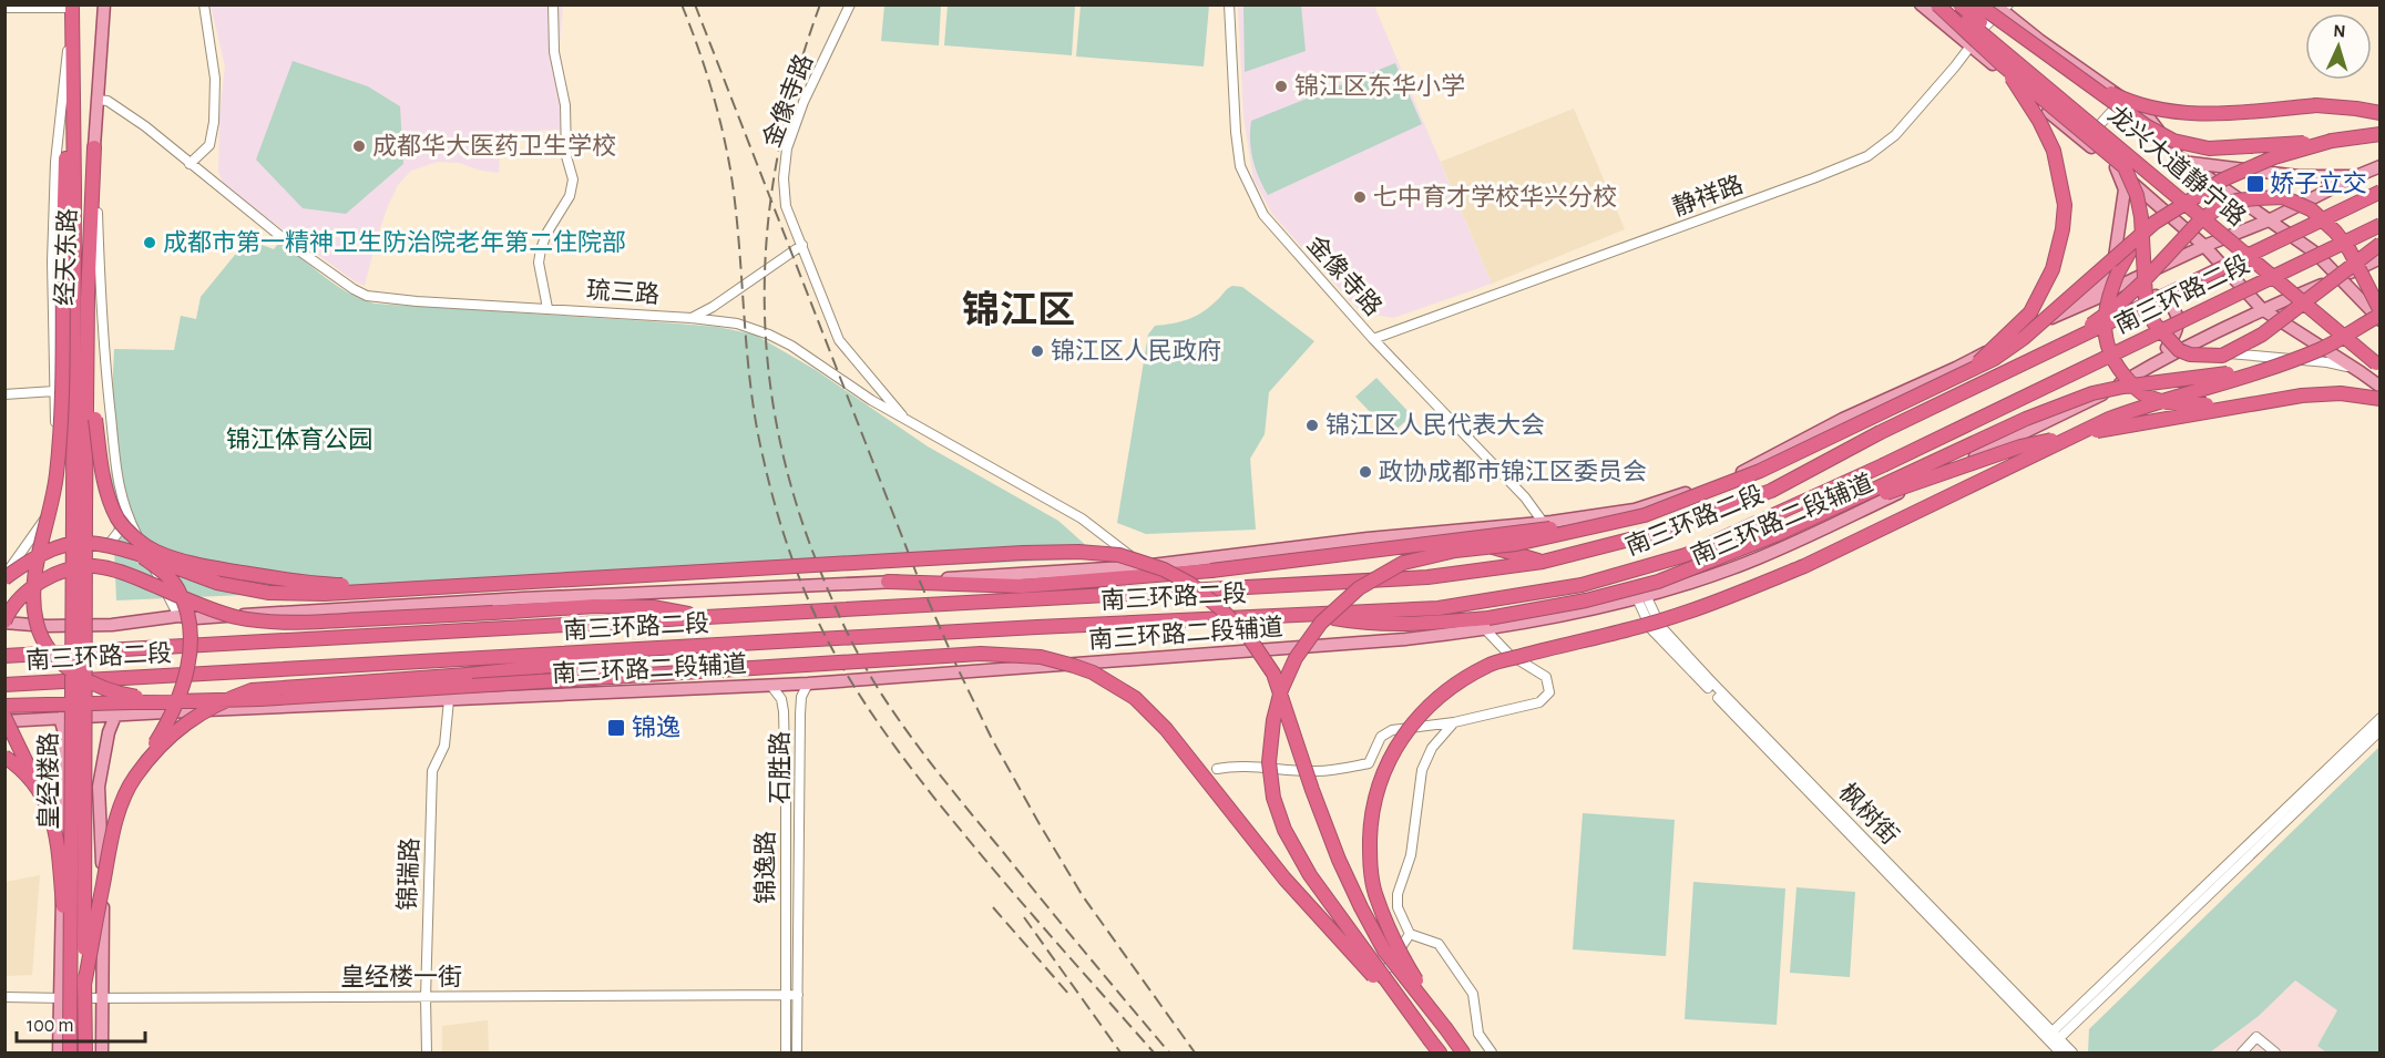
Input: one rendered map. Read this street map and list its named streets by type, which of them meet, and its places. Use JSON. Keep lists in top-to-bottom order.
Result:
{
  "streets": {
    "highway": [
      "龙兴大道静宁路",
      "经天东路",
      "南三环路二段",
      "皇经楼路"
    ],
    "main road": ["南三环路二段辅道"],
    "street": [
      "金像寺路",
      "静祥路",
      "琉三路",
      "石胜路",
      "枫树街",
      "锦逸路",
      "锦瑞路",
      "皇经楼一街"
    ]
  },
  "crossings": [
    ["金像寺路", "静祥路"],
    ["金像寺路", "琉三路"],
    ["经天东路", "琉三路"],
    ["经天东路", "皇经楼路"],
    ["南三环路二段辅道", "石胜路"],
    ["南三环路二段辅道", "枫树街"],
    ["南三环路二段辅道", "锦逸路"],
    ["南三环路二段辅道", "锦瑞路"],
    ["石胜路", "皇经楼一街"],
    ["锦逸路", "皇经楼一街"],
    ["锦瑞路", "皇经楼一街"]
  ],
  "districts": ["锦江区"],
  "parks": ["锦江体育公园"],
  "places": {
    "other": [
      "锦江区东华小学",
      "成都华大医药卫生学校",
      "七中育才学校华兴分校",
      "成都市第一精神卫生防治院老年第二住院部",
      "锦江区人民政府",
      "锦江区人民代表大会",
      "政协成都市锦江区委员会"
    ],
    "transit": ["娇子立交", "锦逸"]
  },
  "scale_bar": "100 m",
  "north": "top"
}
